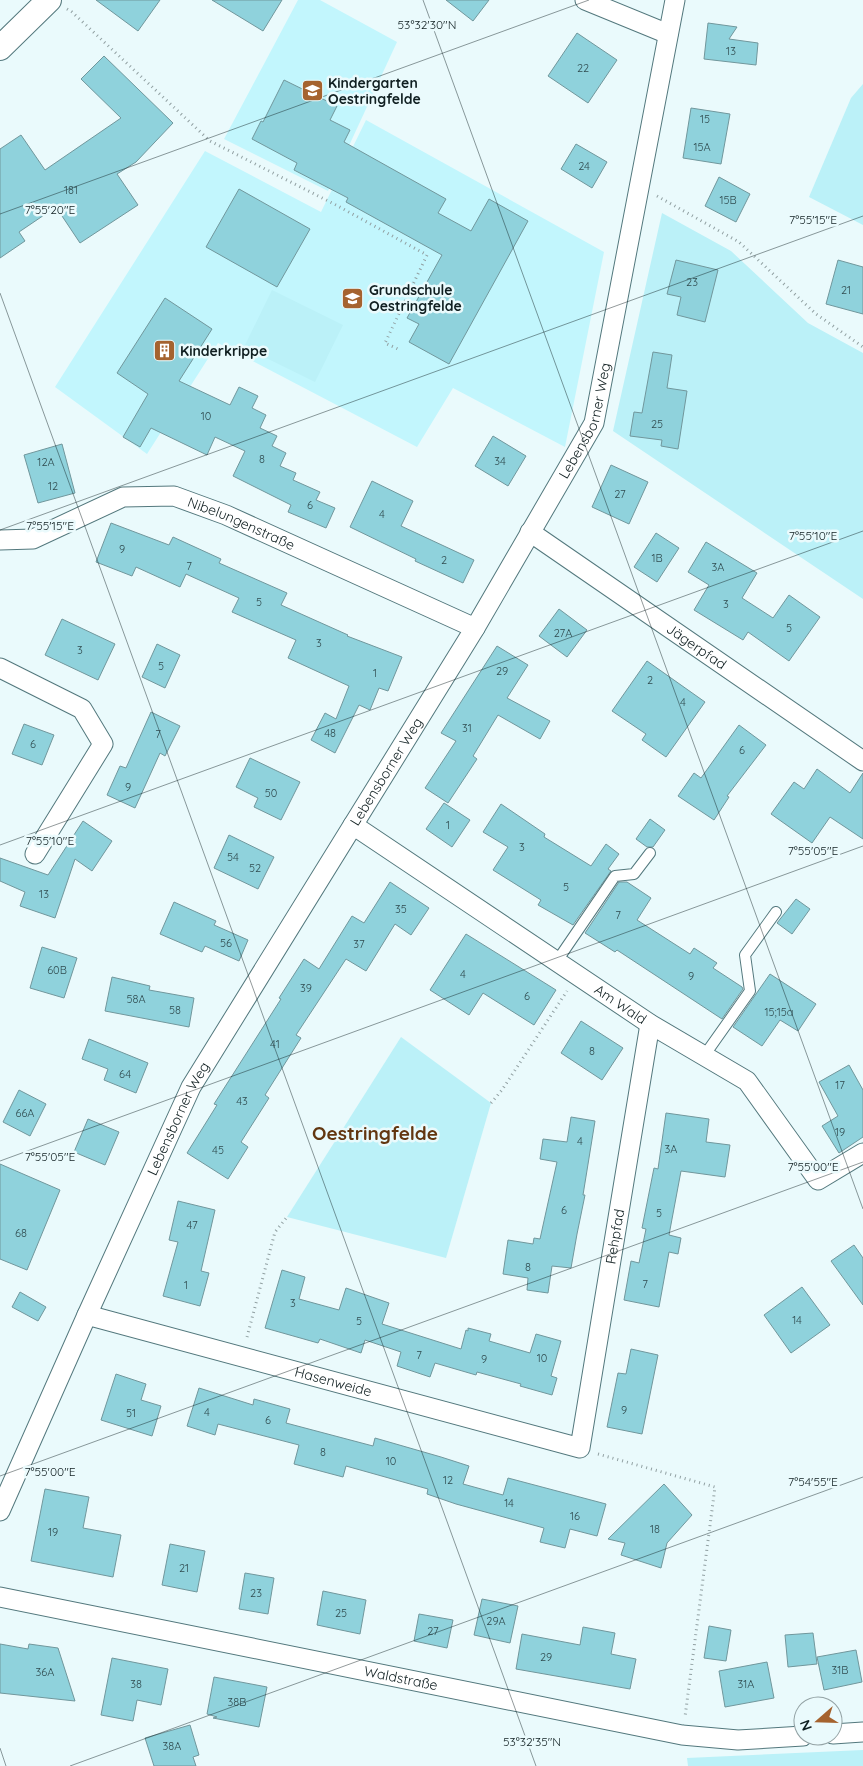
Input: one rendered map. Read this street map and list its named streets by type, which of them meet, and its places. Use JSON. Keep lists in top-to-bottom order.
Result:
{
  "streets": {
    "street": [
      "Lebensborner Weg",
      "Nibelungenstraße",
      "Jägerpfad",
      "Am Wald",
      "Rehpfad",
      "Hasenweide",
      "Waldstraße"
    ]
  },
  "crossings": [
    ["Lebensborner Weg", "Nibelungenstraße"],
    ["Lebensborner Weg", "Jägerpfad"],
    ["Lebensborner Weg", "Am Wald"],
    ["Lebensborner Weg", "Hasenweide"],
    ["Am Wald", "Rehpfad"],
    ["Rehpfad", "Hasenweide"]
  ],
  "districts": ["Oestringfelde"],
  "places": {
    "school or university": ["Kindergarten Oestringfelde", "Grundschule Oestringfelde"],
    "building": ["Kinderkrippe"]
  },
  "house_numbers": [
    "13",
    "22",
    "15",
    "15A",
    "24",
    "181",
    "15B",
    "23",
    "21",
    "10",
    "25",
    "8",
    "34",
    "12A",
    "12",
    "27",
    "6",
    "4",
    "9",
    "1B",
    "2",
    "7",
    "3A",
    "5",
    "3",
    "5",
    "27A",
    "3",
    "3",
    "5",
    "29",
    "1",
    "2",
    "4",
    "31",
    "48",
    "7",
    "6",
    "6",
    "9",
    "50",
    "1",
    "3",
    "54",
    "52",
    "5",
    "13",
    "35",
    "7",
    "56",
    "37",
    "60B",
    "4",
    "9",
    "39",
    "6",
    "58A",
    "58",
    "15;15a",
    "41",
    "8",
    "64",
    "17",
    "43",
    "66A",
    "19",
    "4",
    "3A",
    "45",
    "6",
    "5",
    "47",
    "68",
    "8",
    "7",
    "1",
    "3",
    "14",
    "5",
    "7",
    "10",
    "9",
    "9",
    "4",
    "51",
    "6",
    "8",
    "10",
    "12",
    "14",
    "16",
    "18",
    "19",
    "21",
    "23",
    "25",
    "29A",
    "27",
    "29",
    "31B",
    "36A",
    "38",
    "31A",
    "38B",
    "38A"
  ],
  "north": "left",
  "coordinates": [
    "53°32'30\"N",
    "7°55'20\"E",
    "7°55'15\"E",
    "7°55'10\"E",
    "7°55'05\"E",
    "7°55'00\"E",
    "7°54'55\"E",
    "53°32'35\"N"
  ]
}
